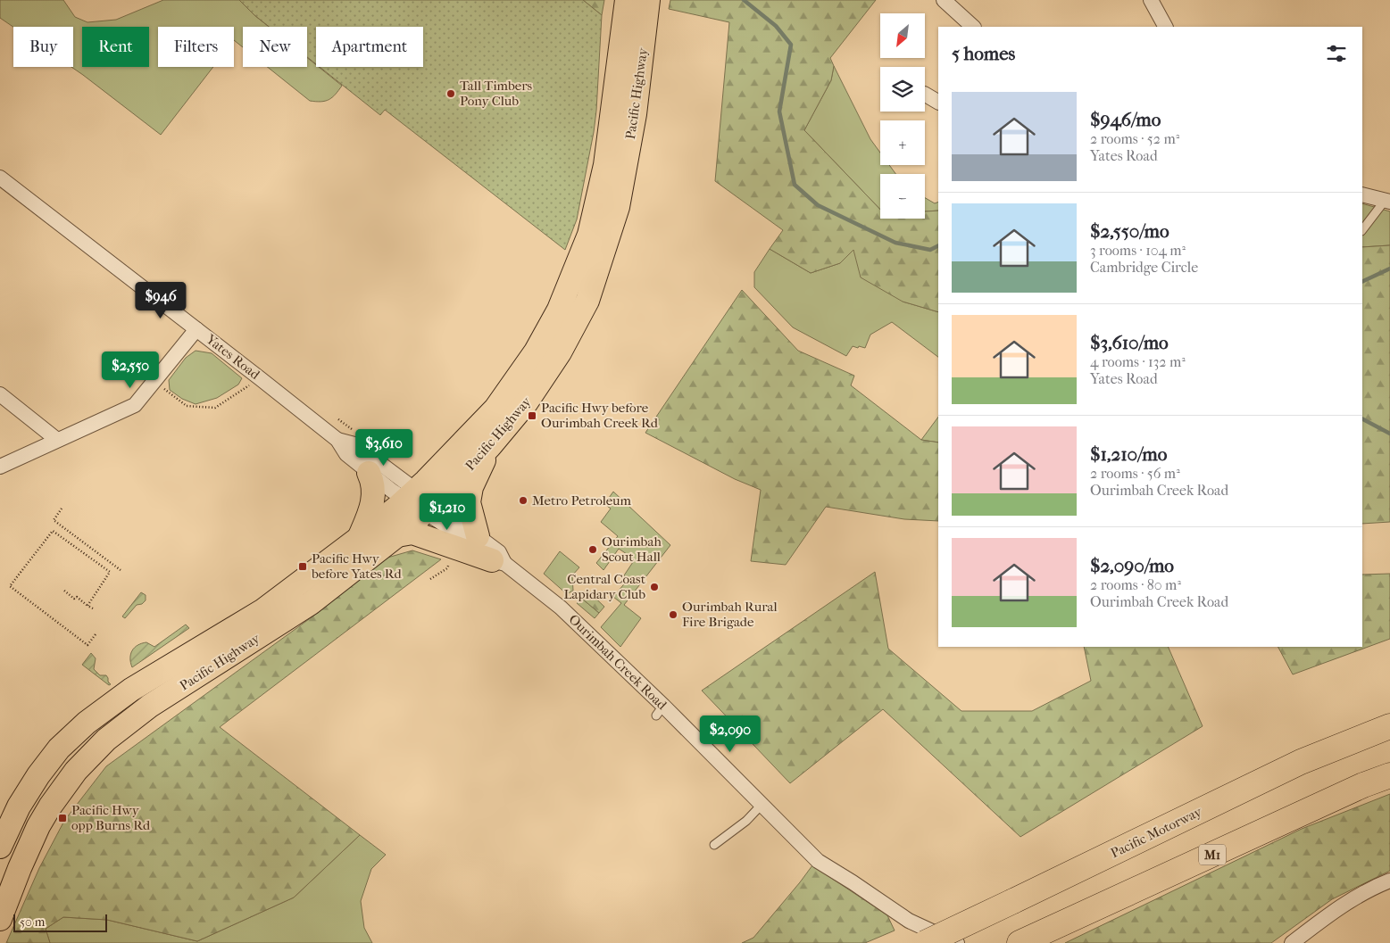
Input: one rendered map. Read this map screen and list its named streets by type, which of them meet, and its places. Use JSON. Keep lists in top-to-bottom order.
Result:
{
  "streets": {
    "highway": ["Pacific Motorway", "M1"],
    "main road": ["Pacific Highway"],
    "street": ["Yates Road", "Ourimbah Creek Road"]
  },
  "crossings": [
    ["Pacific Highway", "Yates Road"],
    ["Pacific Highway", "Ourimbah Creek Road"],
    ["Yates Road", "Ourimbah Creek Road"]
  ],
  "places": {
    "other": [
      "Tall Timbers Pony Club",
      "Metro Petroleum",
      "Ourimbah Scout Hall",
      "Central Coast Lapidary Club",
      "Ourimbah Rural Fire Brigade"
    ],
    "transit": ["Pacific Hwy before Ourimbah Creek Rd", "Pacific Hwy before Yates Rd", "Pacific Hwy opp Burns Rd"]
  },
  "scale_bar": "50 m",
  "north": "bottom left",
  "page": {
    "map_buttons": ["+", "−"],
    "chip": [
      "Buy",
      "Rent",
      "Filters",
      "New",
      "Apartment"
    ],
    "heading": "5 homes",
    "list": [
      {
        "name": "$946/mo",
        "note": "2 rooms · 52 m² · Yates Road"
      },
      {
        "name": "$2,550/mo",
        "note": "3 rooms · 104 m² · Cambridge Circle"
      },
      {
        "name": "$3,610/mo",
        "note": "4 rooms · 132 m² · Yates Road"
      },
      {
        "name": "$1,210/mo",
        "note": "2 rooms · 56 m² · Ourimbah Creek Road"
      },
      {
        "name": "$2,090/mo",
        "note": "2 rooms · 80 m² · Ourimbah Creek Road"
      }
    ],
    "price": [
      "$946",
      "$2,550",
      "$3,610",
      "$1,210",
      "$2,090"
    ],
    "scale": "50 m"
  }
}
